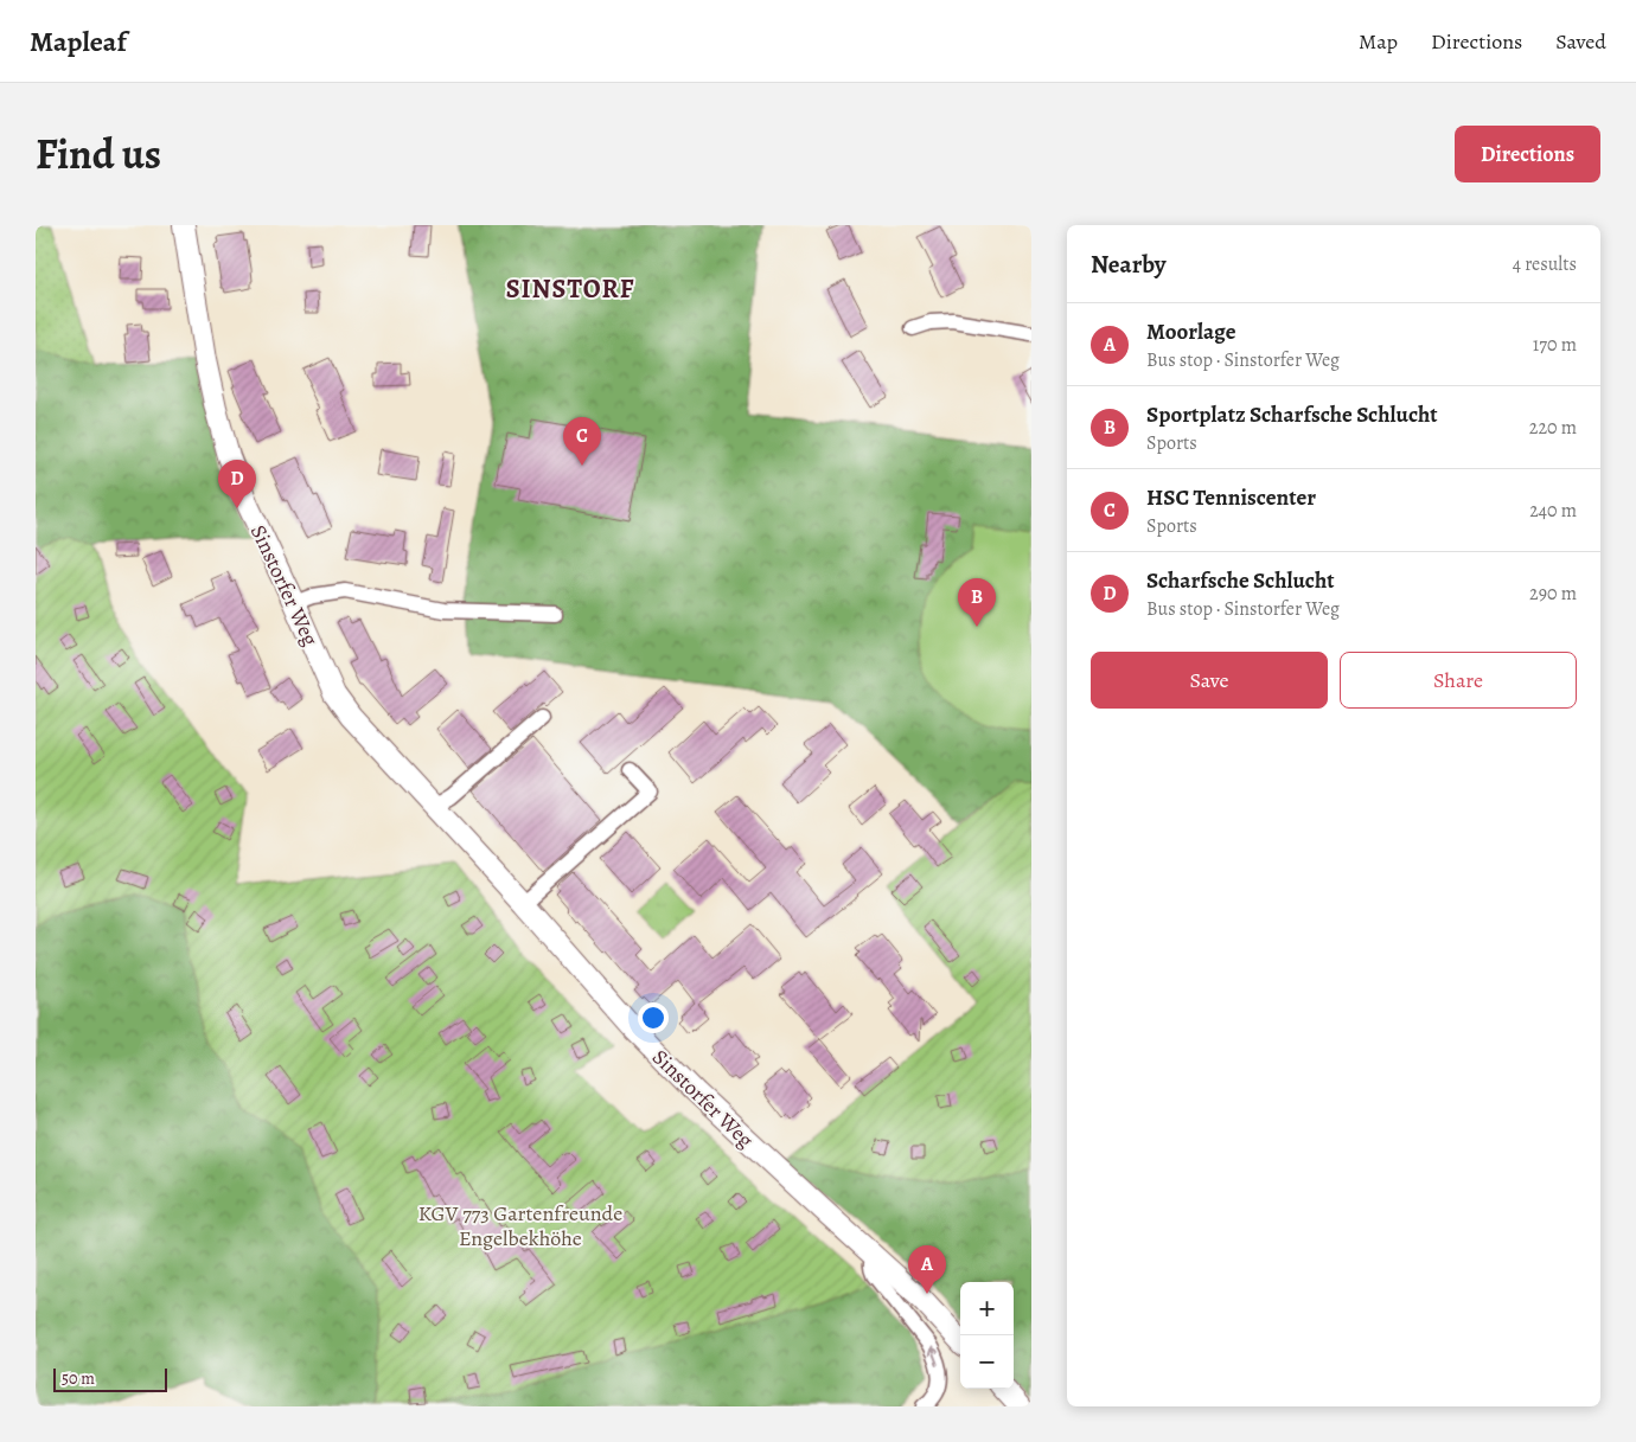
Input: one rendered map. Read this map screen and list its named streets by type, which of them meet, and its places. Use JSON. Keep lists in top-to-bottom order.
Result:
{
  "streets": {
    "street": ["Sinstorfer Weg"]
  },
  "districts": ["SINSTORF"],
  "parks": ["KGV 773 Gartenfreunde Engelbekhöhe"],
  "scale_bar": "50 m",
  "page": {
    "header": "Mapleaf",
    "nav": ["Map", "Directions", "Saved"],
    "title": "Find us",
    "buttons": [
      "Directions",
      ["Save", "Share"]
    ],
    "heading": ["Nearby", "4 results"],
    "list": [
      {
        "mark": "A",
        "name": "Moorlage",
        "note": "Bus stop · Sinstorfer Weg",
        "value": "170 m"
      },
      {
        "mark": "B",
        "name": "Sportplatz Scharfsche Schlucht",
        "note": "Sports",
        "value": "220 m"
      },
      {
        "mark": "C",
        "name": "HSC Tenniscenter",
        "note": "Sports",
        "value": "240 m"
      },
      {
        "mark": "D",
        "name": "Scharfsche Schlucht",
        "note": "Bus stop · Sinstorfer Weg",
        "value": "290 m"
      }
    ],
    "pins": [
      "C",
      "D",
      "B",
      "A"
    ],
    "map_buttons": ["+", "−"],
    "scale": "50 m"
  }
}
